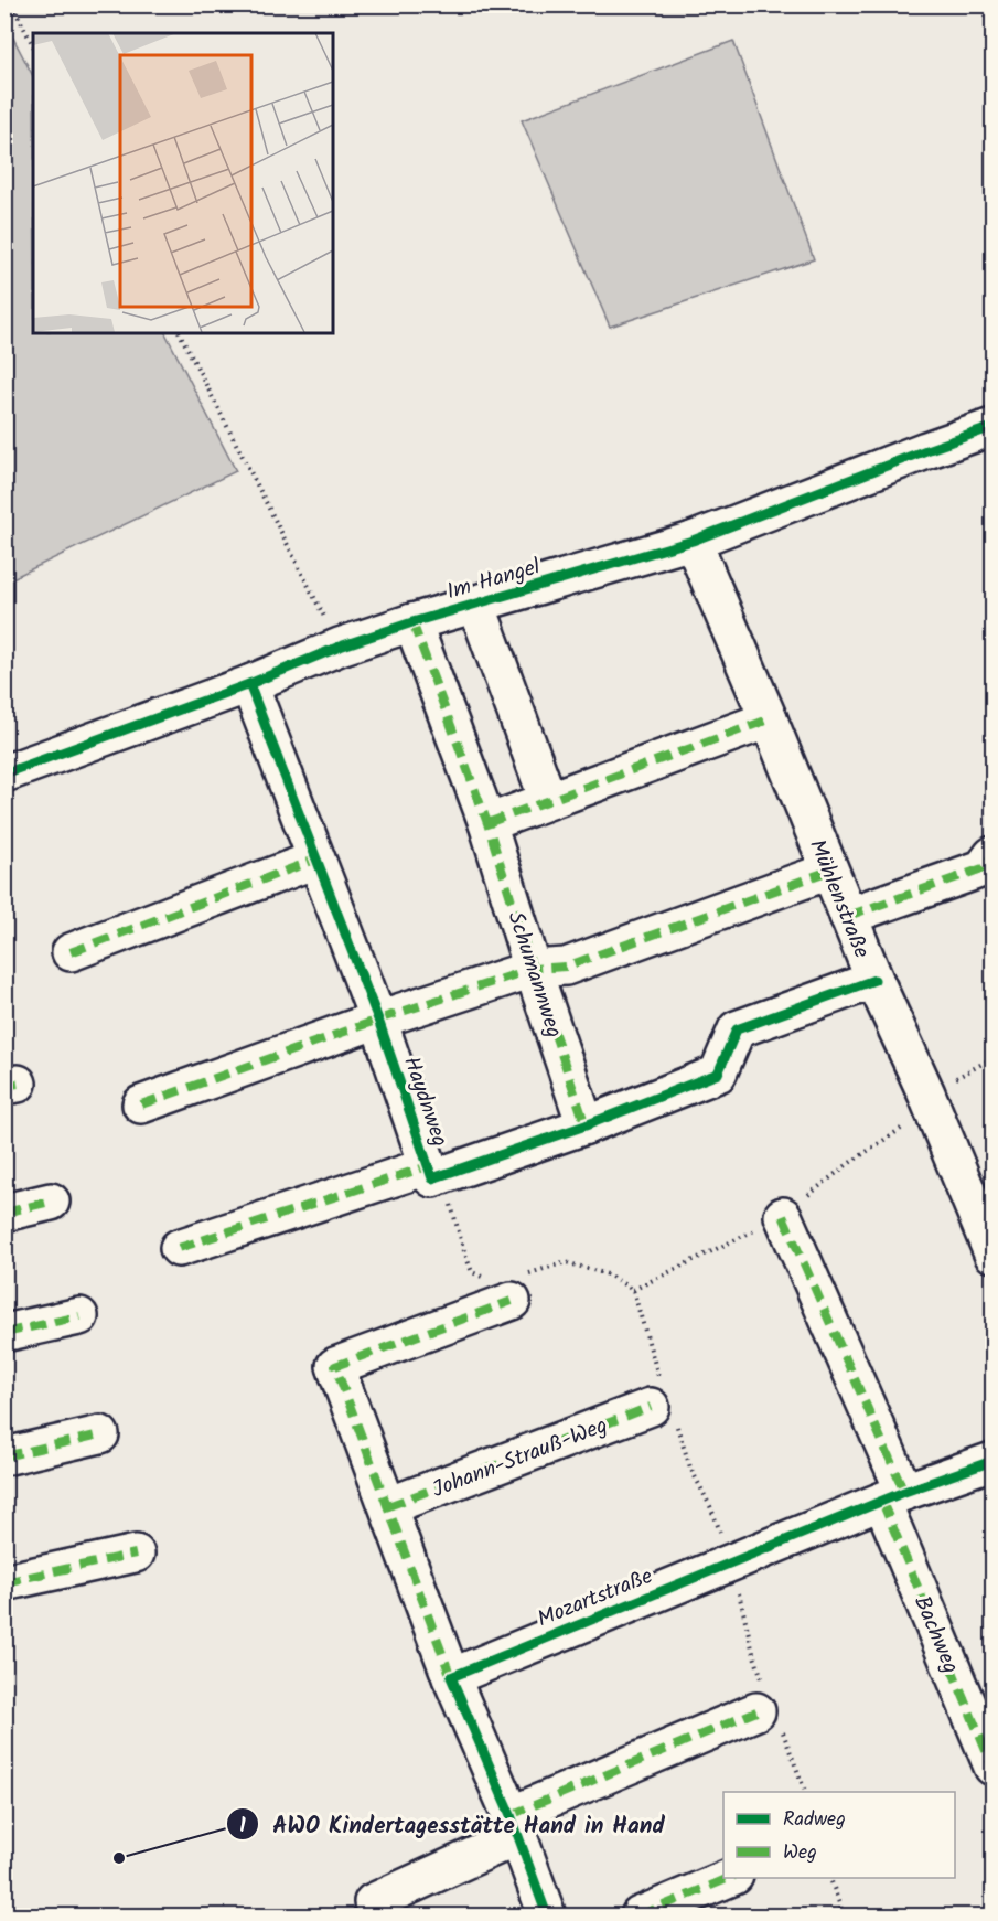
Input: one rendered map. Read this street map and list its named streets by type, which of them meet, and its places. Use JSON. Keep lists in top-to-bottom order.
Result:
{
  "streets": {
    "street": [
      "Im Hangel",
      "Mühlenstraße",
      "Schumannweg",
      "Haydnweg",
      "Johann-Strauß-Weg",
      "Mozartstraße",
      "Bachweg"
    ]
  },
  "crossings": [
    ["Im Hangel", "Mühlenstraße"],
    ["Im Hangel", "Schumannweg"],
    ["Im Hangel", "Haydnweg"],
    ["Mühlenstraße", "Haydnweg"],
    ["Schumannweg", "Haydnweg"],
    ["Mozartstraße", "Bachweg"]
  ],
  "places": ["AWO Kindertagesstätte Hand in Hand"],
  "legend": ["Radweg", "Weg"]
}
